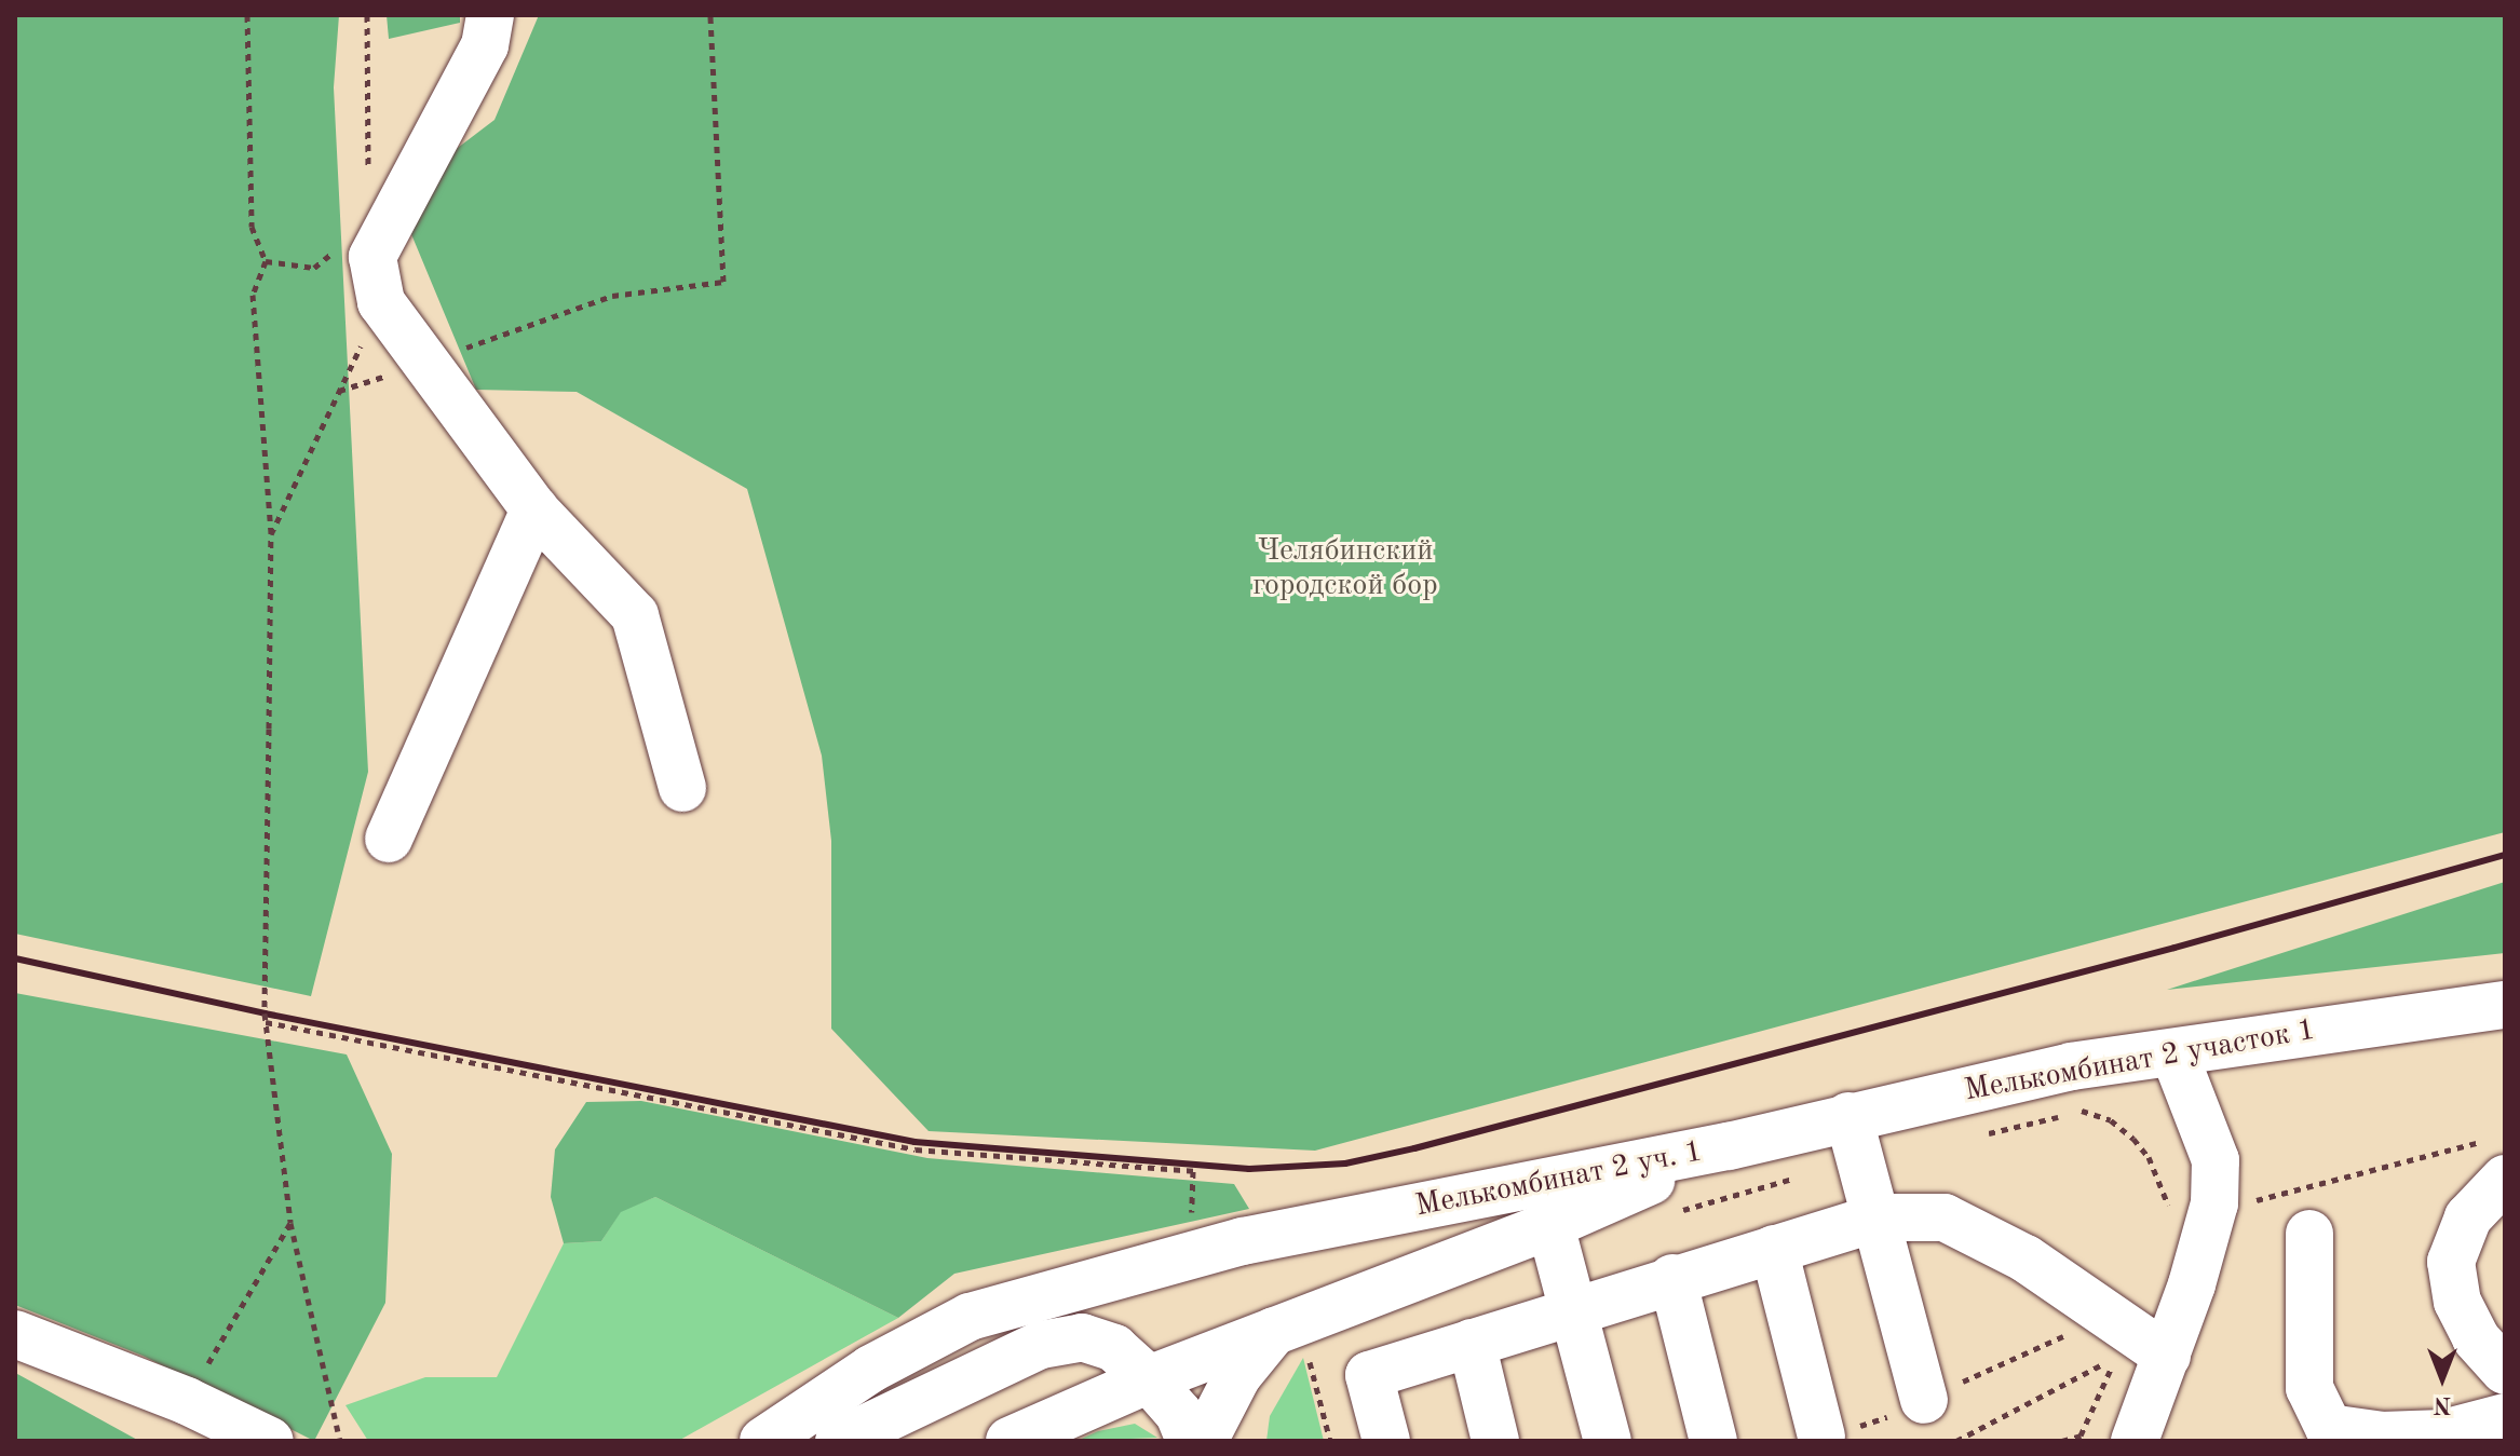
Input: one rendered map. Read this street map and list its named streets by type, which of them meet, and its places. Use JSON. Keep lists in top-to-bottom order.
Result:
{
  "streets": {
    "street": ["Мелькомбинат 2 участок 1", "Мелькомбинат 2 уч. 1"]
  },
  "crossings": [
    ["Мелькомбинат 2 участок 1", "Мелькомбинат 2 уч. 1"]
  ],
  "parks": ["Челябинский городской бор"],
  "north": "bottom"
}
